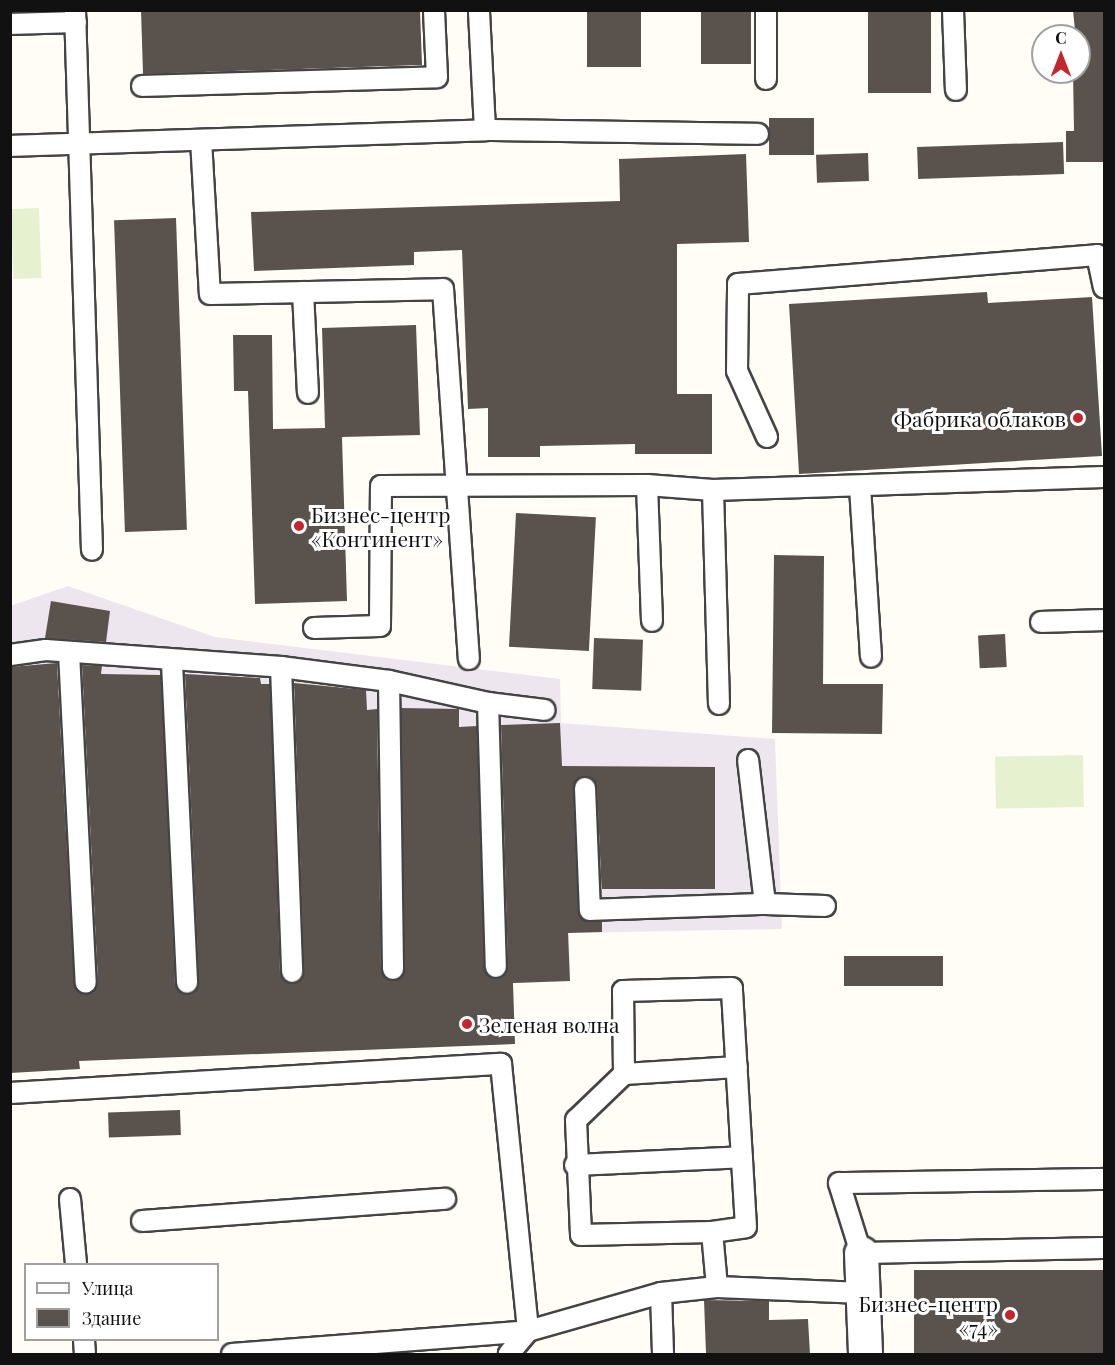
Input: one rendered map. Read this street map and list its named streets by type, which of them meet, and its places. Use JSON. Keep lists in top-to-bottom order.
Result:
{
  "places": [
    "Фабрика облаков",
    "Бизнес-центр «Континент»",
    "Зеленая волна",
    "Бизнес-центр «74»"
  ],
  "legend": ["Улица", "Здание"],
  "north": "top"
}
